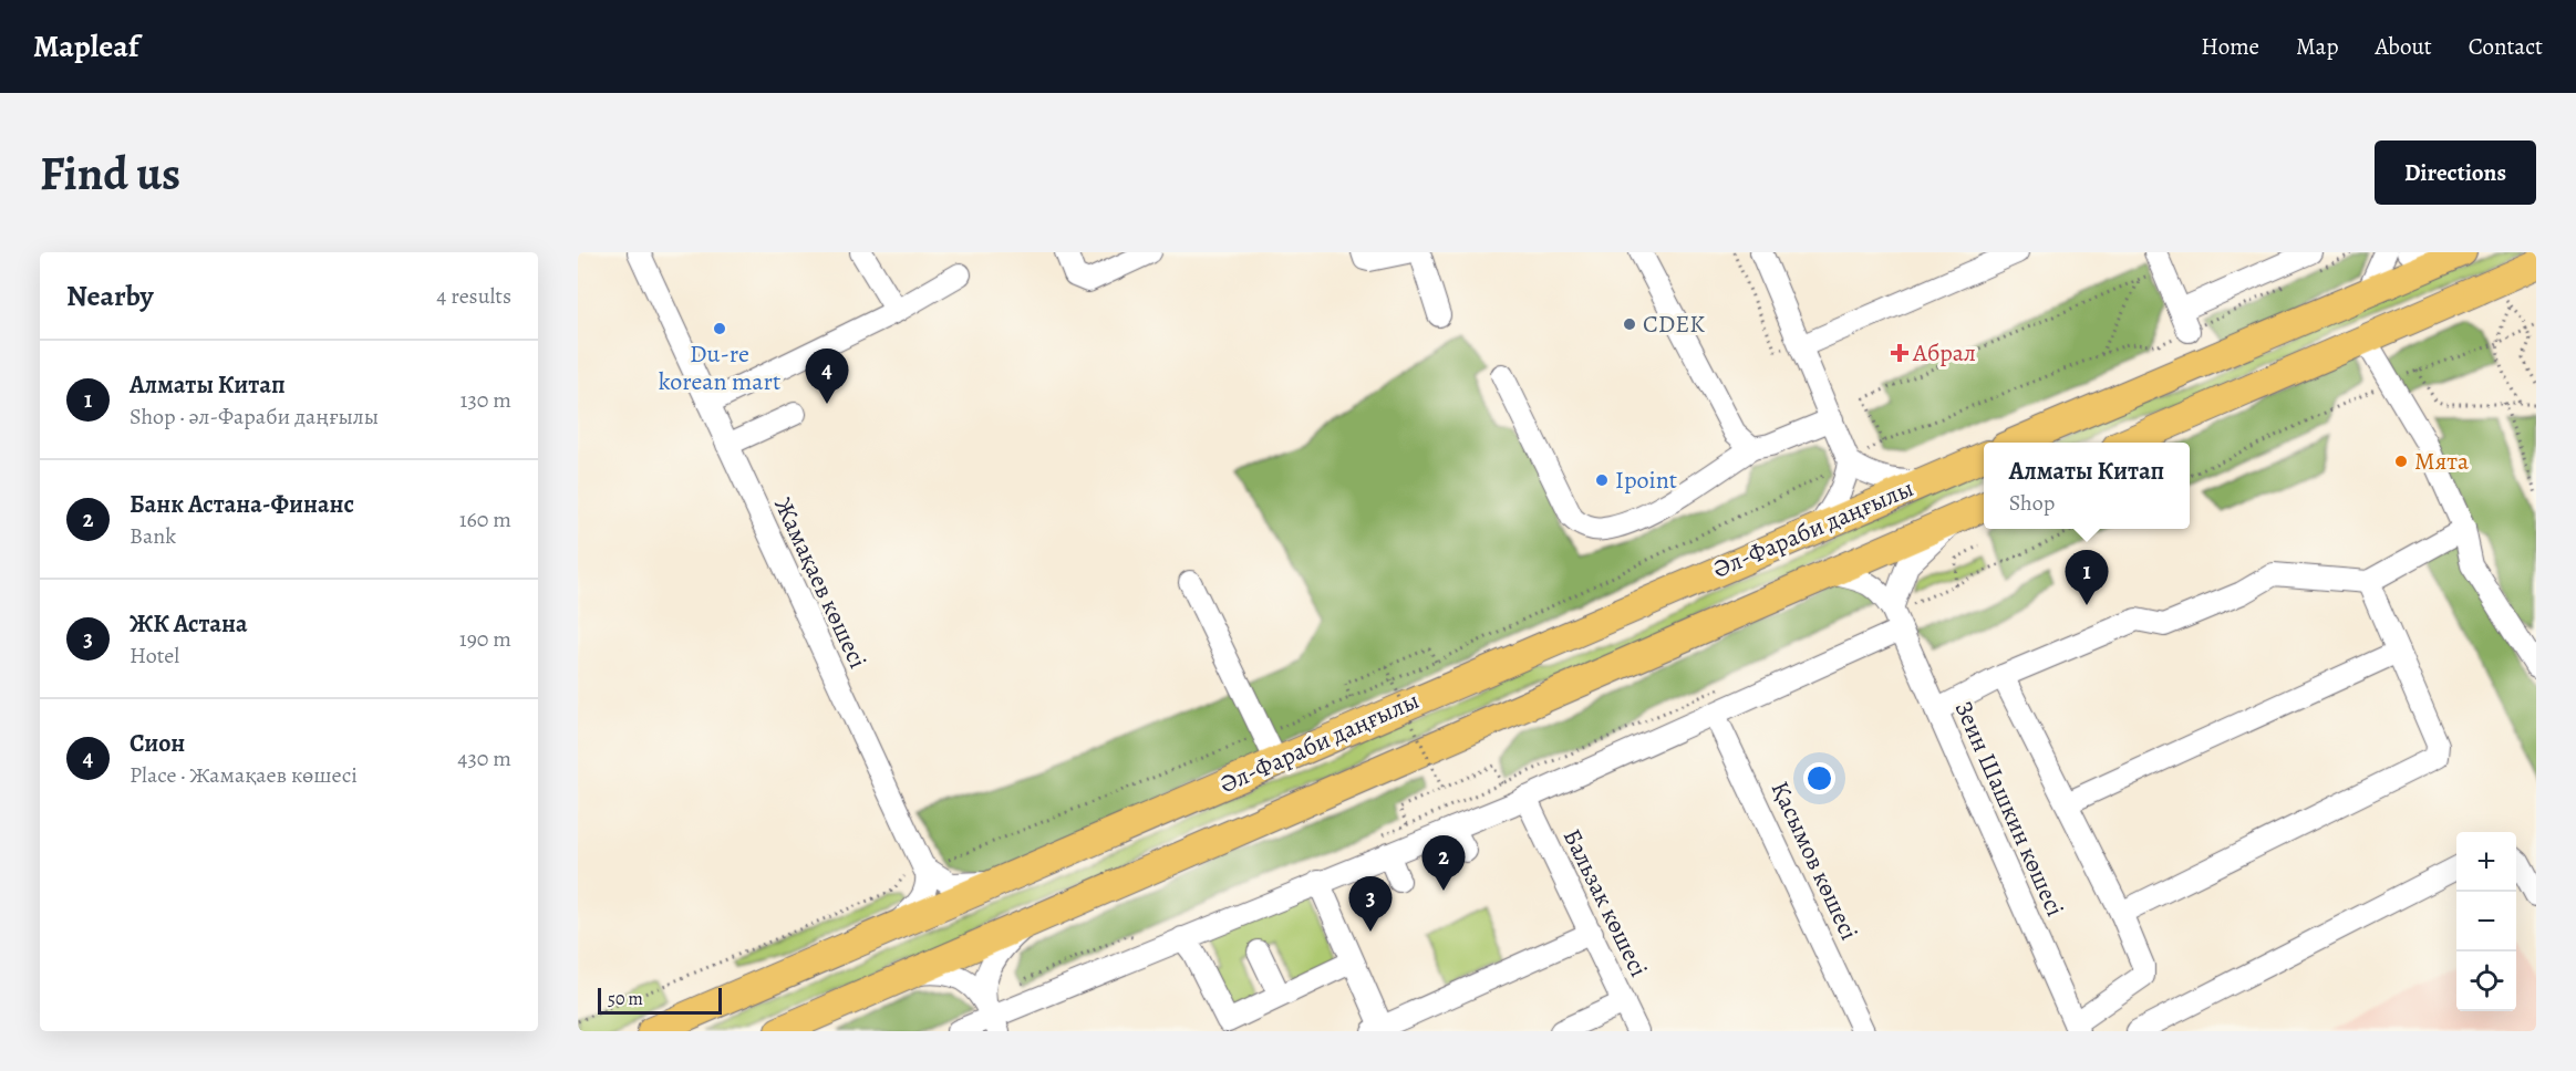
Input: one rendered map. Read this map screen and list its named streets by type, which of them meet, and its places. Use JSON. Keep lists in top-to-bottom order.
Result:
{
  "streets": {
    "main road": ["Әл-Фараби даңғылы"],
    "street": [
      "Жамақаев көшесі",
      "Зеин Шашкин көшесі",
      "Қасымов көшесі",
      "Бальзак көшесі"
    ]
  },
  "crossings": [
    ["Әл-Фараби даңғылы", "Жамақаев көшесі"],
    ["Әл-Фараби даңғылы", "Зеин Шашкин көшесі"]
  ],
  "places": {
    "other": [
      "CDEK",
      "Du-re korean mart",
      "Мята",
      "Ipoint"
    ],
    "health": ["Абрал"]
  },
  "scale_bar": "50 m",
  "page": {
    "header": "Mapleaf",
    "nav": [
      "Home",
      "Map",
      "About",
      "Contact"
    ],
    "buttons": "Directions",
    "title": "Find us",
    "heading": ["Nearby", "4 results"],
    "list": [
      {
        "mark": "1",
        "name": "Алматы Китап",
        "note": "Shop · әл-Фараби даңғылы",
        "value": "130 m"
      },
      {
        "mark": "2",
        "name": "Банк Астана-Финанс",
        "note": "Bank",
        "value": "160 m"
      },
      {
        "mark": "3",
        "name": "ЖК Астана",
        "note": "Hotel",
        "value": "190 m"
      },
      {
        "mark": "4",
        "name": "Сион",
        "note": "Place · Жамақаев көшесі",
        "value": "430 m"
      }
    ],
    "pins": [
      "4",
      "1",
      "2",
      "3"
    ],
    "popup": ["Алматы Китап", "Shop"],
    "map_buttons": ["+", "−"],
    "scale": "50 m"
  }
}
